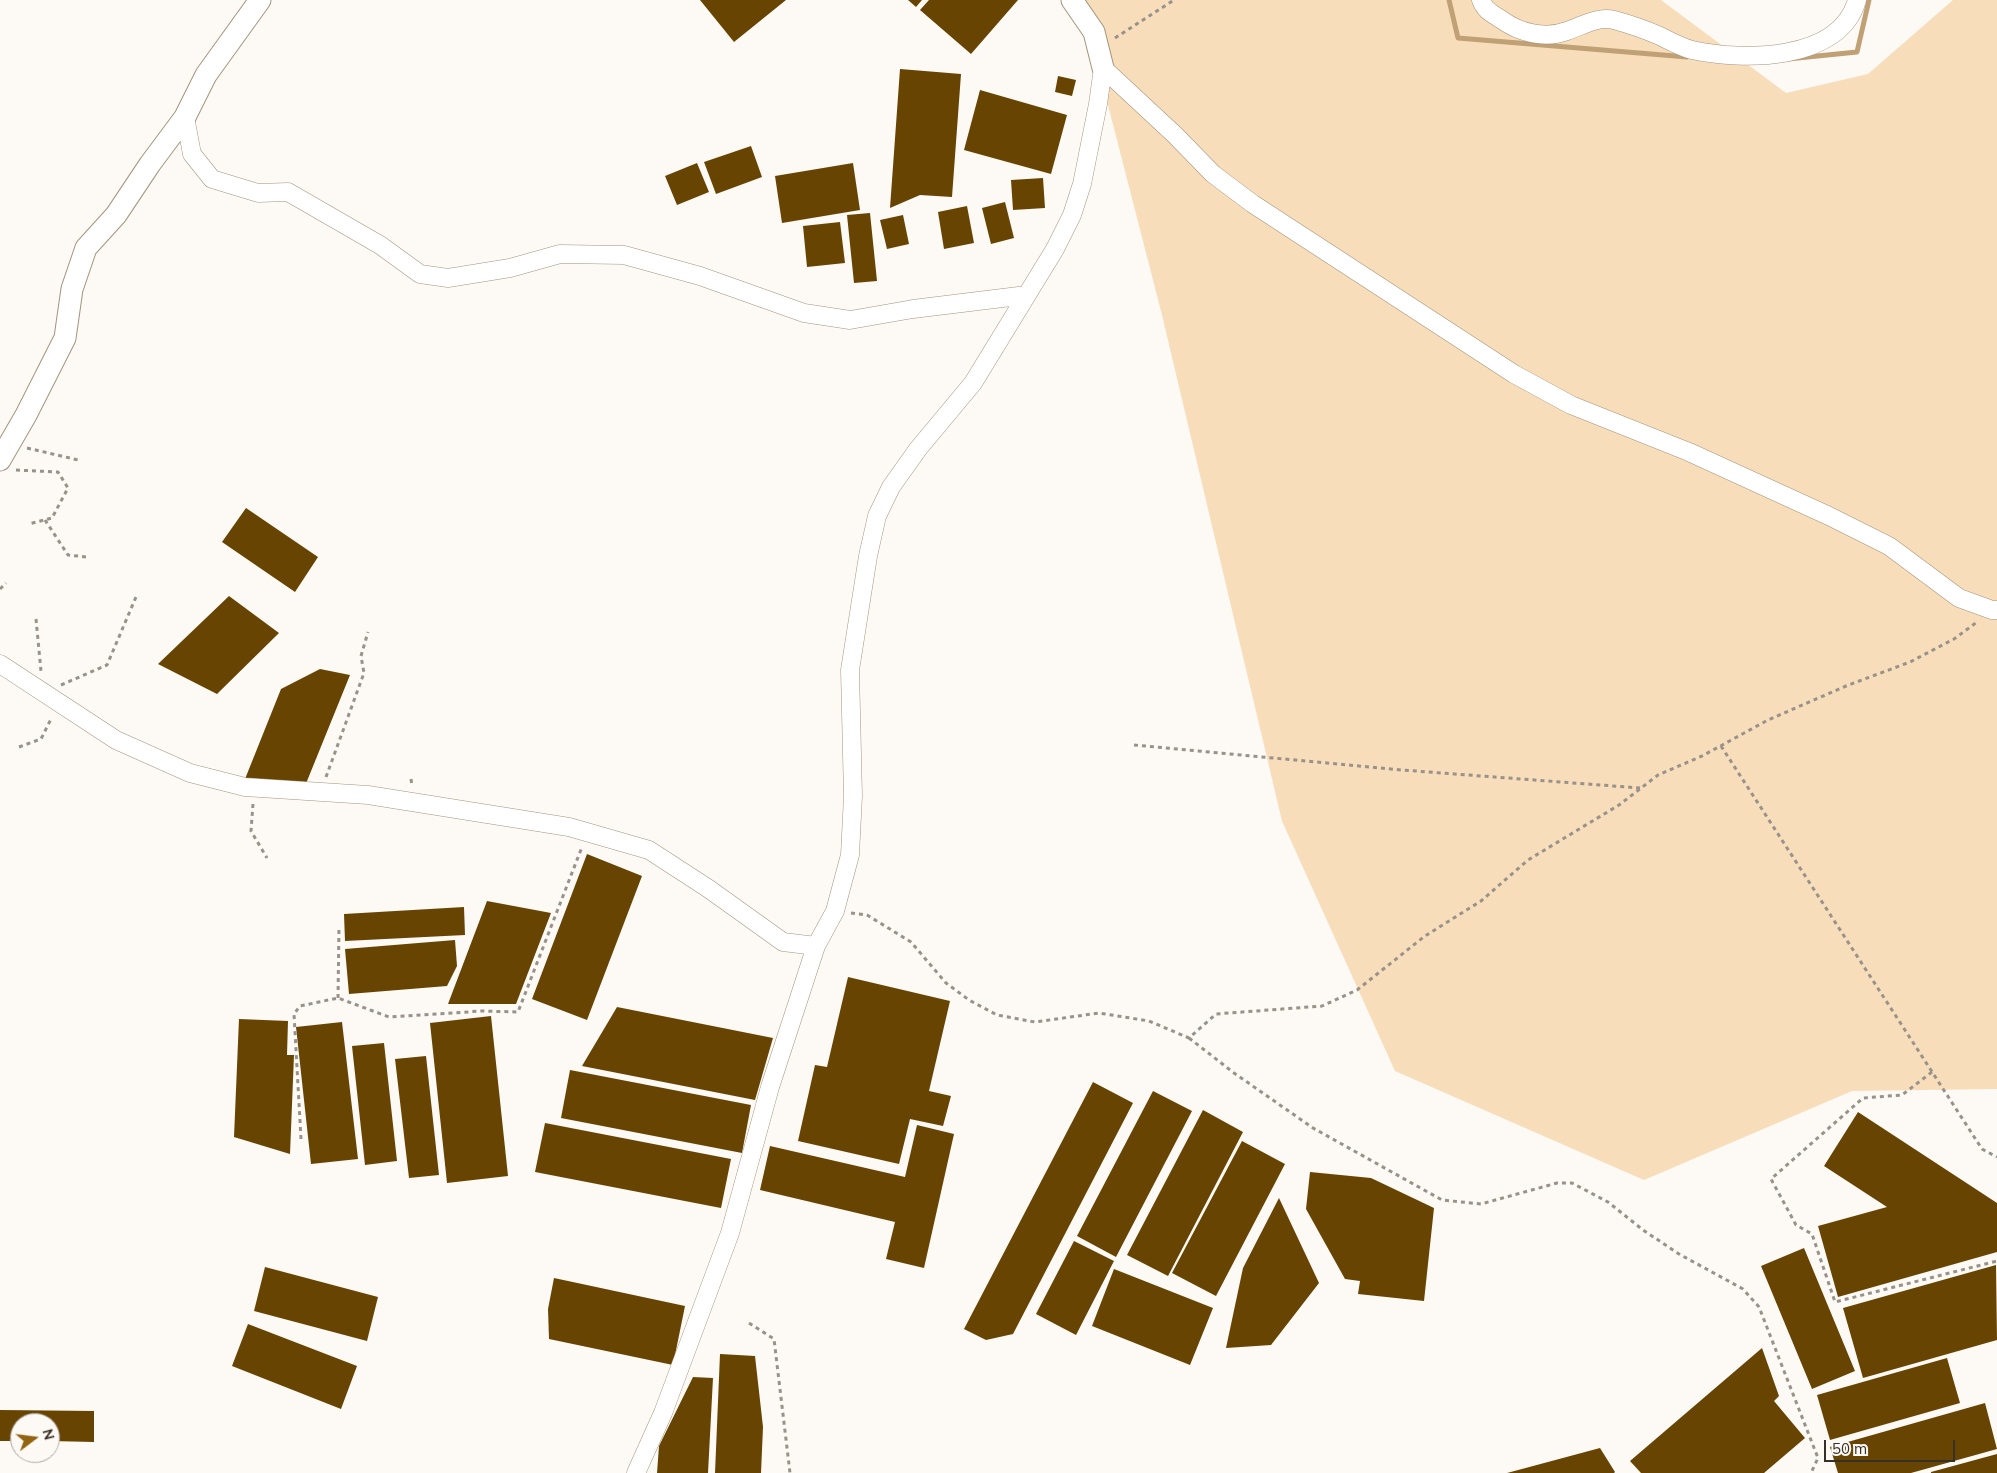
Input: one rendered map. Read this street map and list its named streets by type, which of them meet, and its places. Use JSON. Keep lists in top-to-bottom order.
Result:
{
  "scale_bar": "50 m",
  "north": "right"
}
